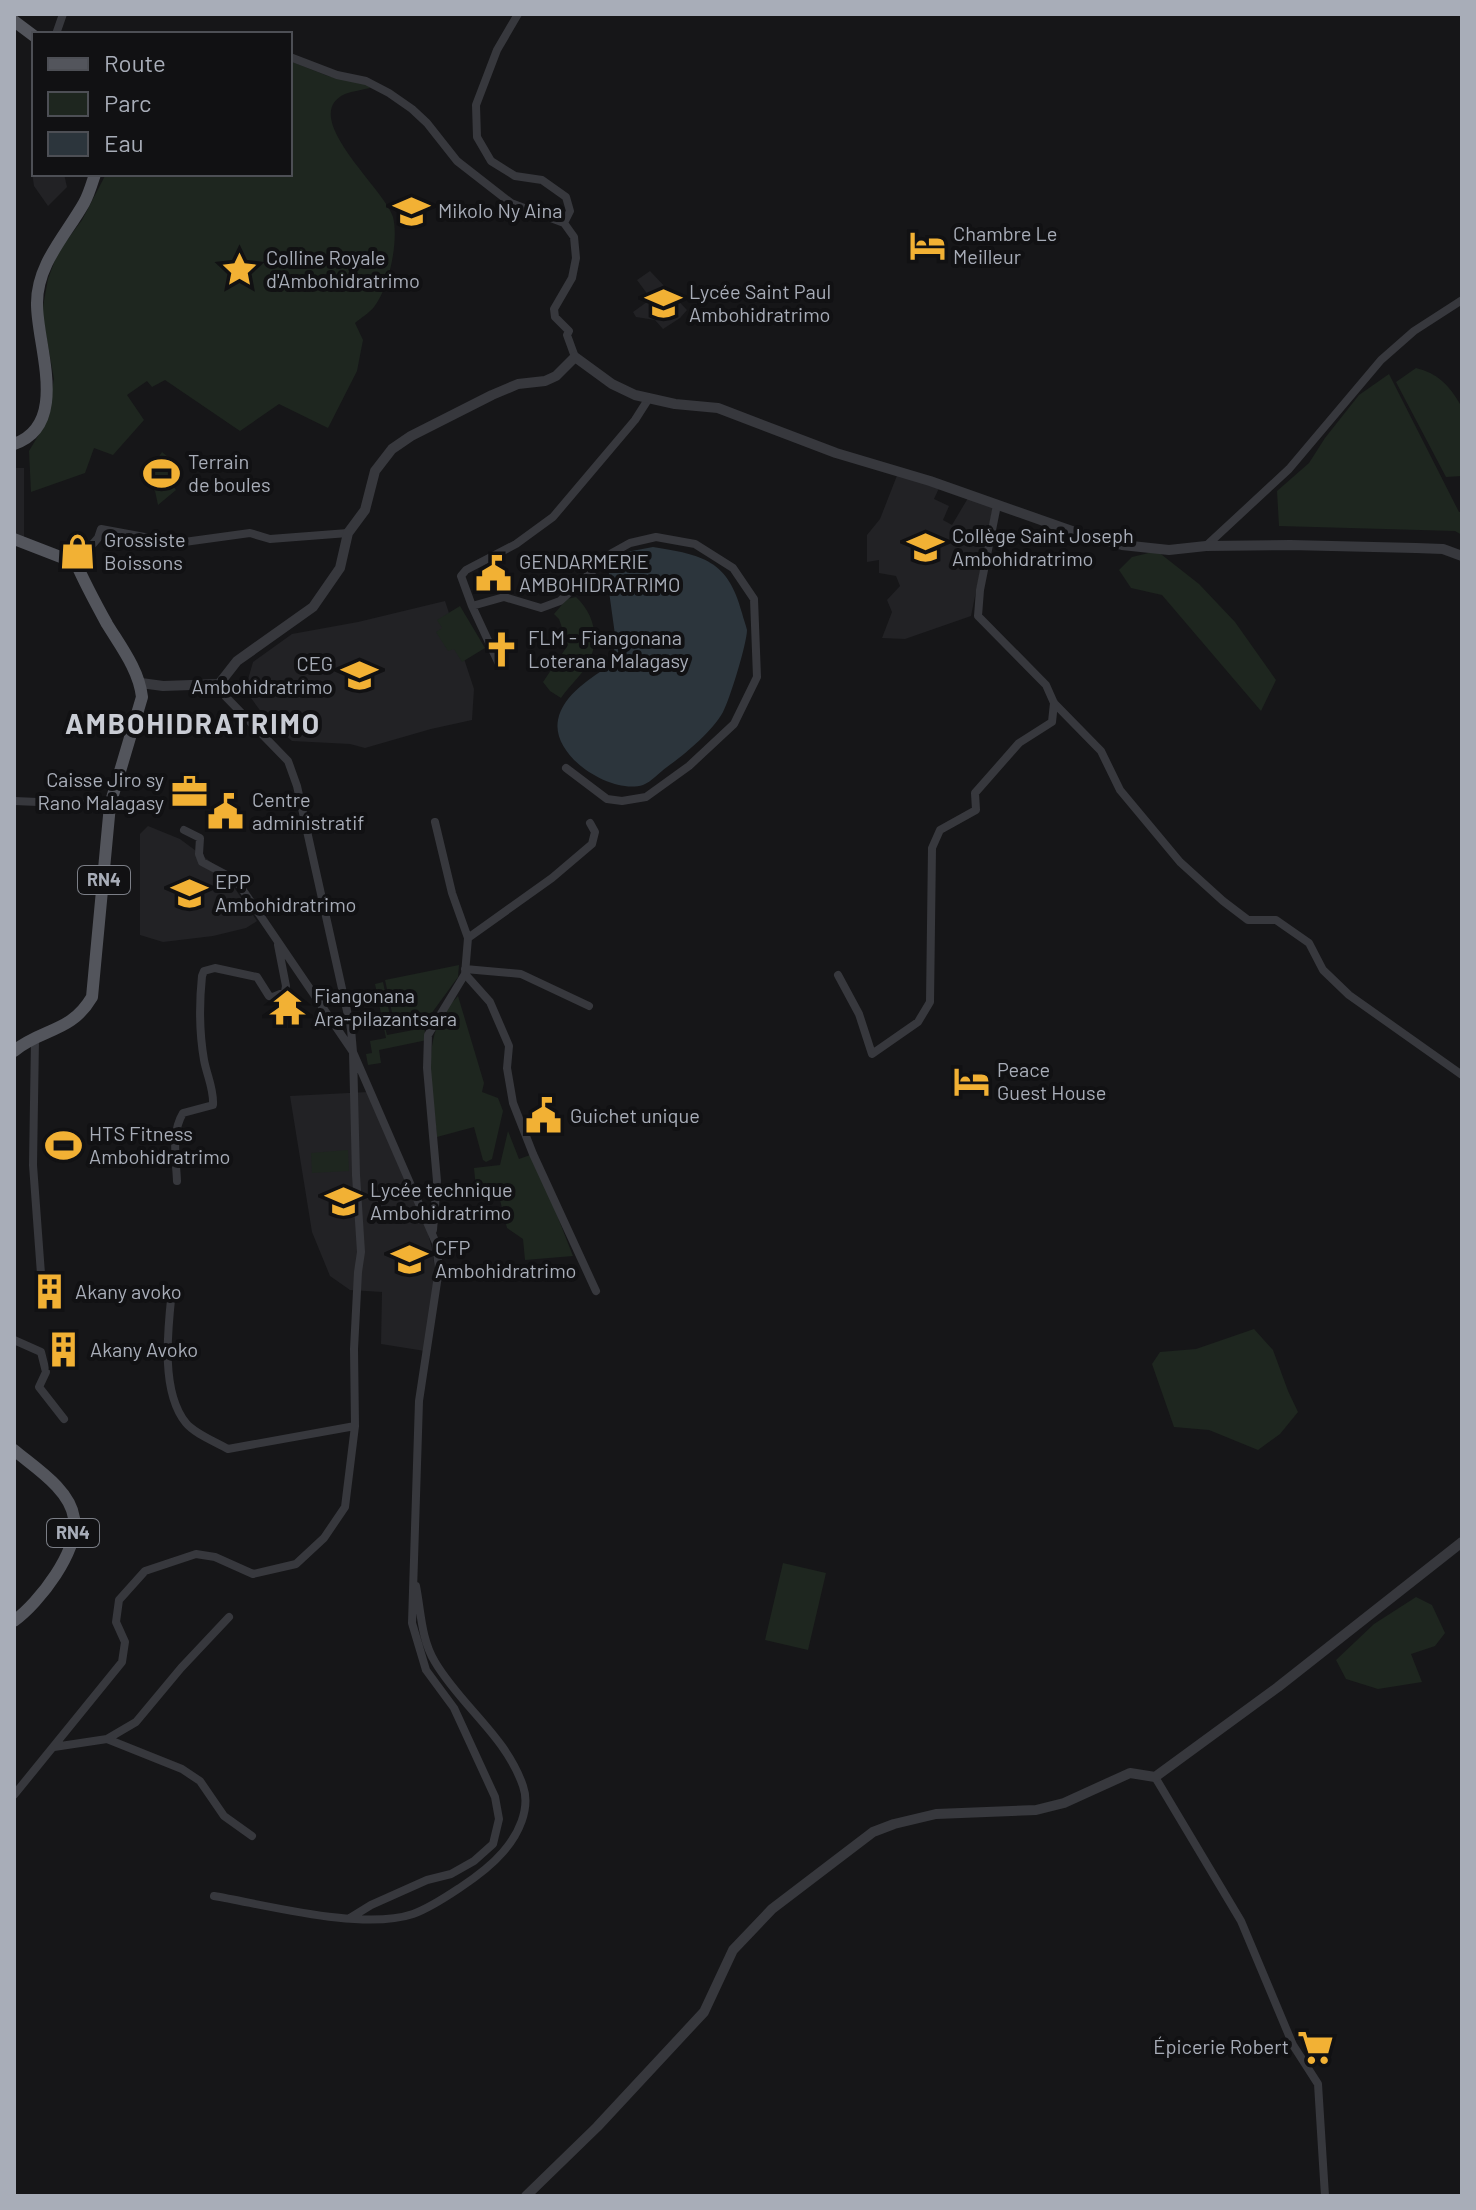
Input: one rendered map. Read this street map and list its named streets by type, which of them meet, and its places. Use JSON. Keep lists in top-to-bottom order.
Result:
{
  "streets": {
    "main road": ["RN4"]
  },
  "districts": ["AMBOHIDRATRIMO"],
  "places": {
    "school or university": [
      "Mikolo Ny Aina",
      "Lycée Saint Paul Ambohidratrimo",
      "Collège Saint Joseph Ambohidratrimo",
      "CEG Ambohidratrimo",
      "EPP Ambohidratrimo",
      "Lycée technique Ambohidratrimo",
      "CFP Ambohidratrimo"
    ],
    "hotel": ["Chambre Le Meilleur", "Peace Guest House"],
    "place": ["Colline Royale d'Ambohidratrimo"],
    "sports": ["Terrain de boules", "HTS Fitness Ambohidratrimo"],
    "shop": ["Grossiste Boissons"],
    "public building": ["GENDARMERIE AMBOHIDRATRIMO", "Centre administratif", "Guichet unique"],
    "church": ["FLM - Fiangonana Loterana Malagasy"],
    "office": ["Caisse Jiro sy Rano Malagasy"],
    "temple": ["Fiangonana Ara-pilazantsara"],
    "building": ["Akany avoko", "Akany Avoko"],
    "supermarket": ["Épicerie Robert"]
  },
  "legend": ["Route", "Parc", "Eau"]
}
